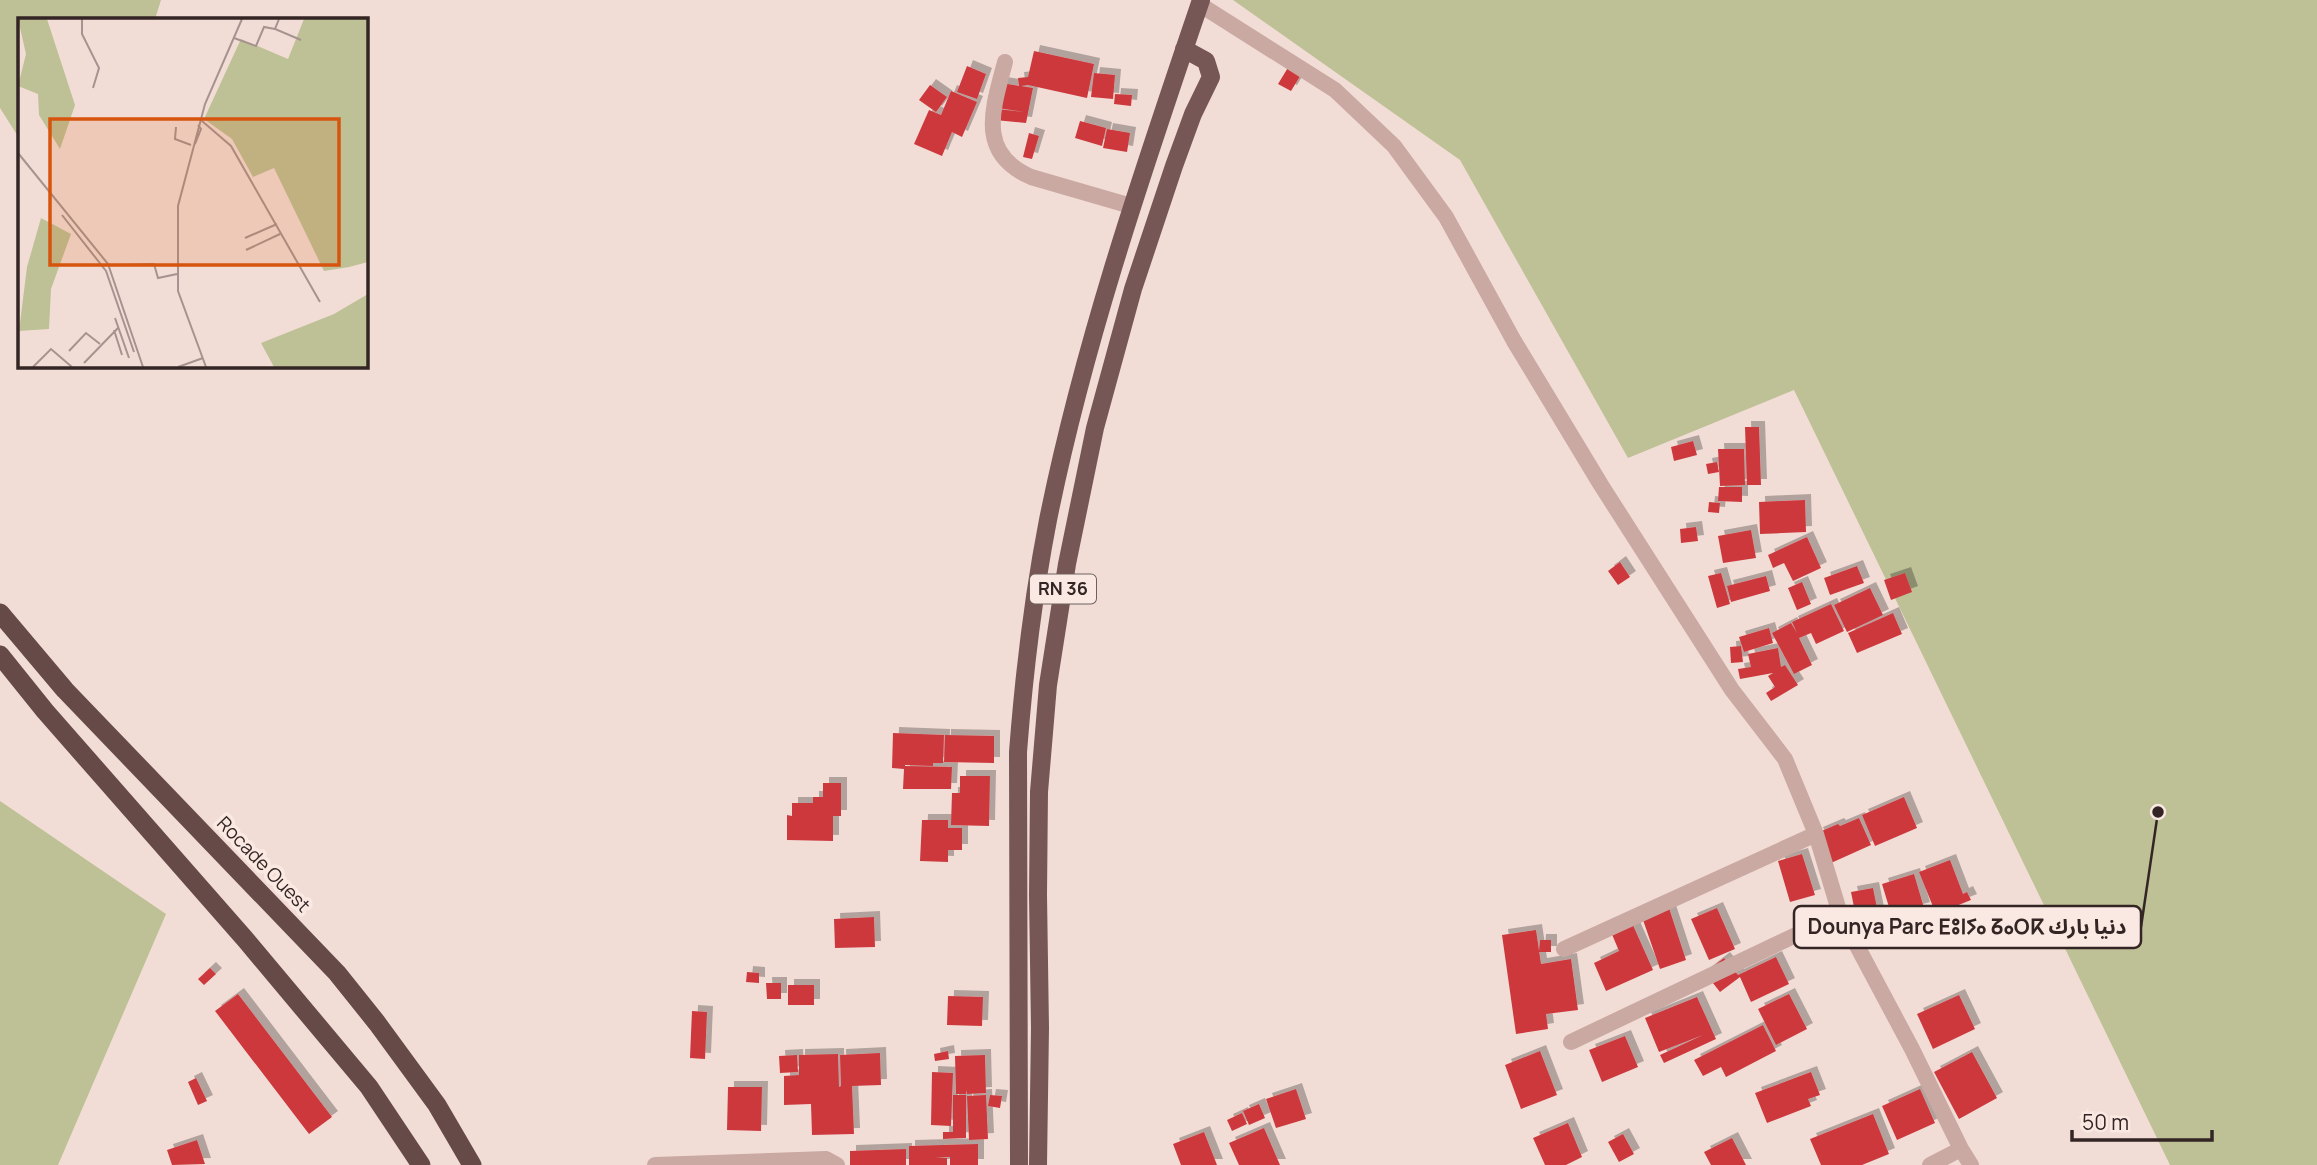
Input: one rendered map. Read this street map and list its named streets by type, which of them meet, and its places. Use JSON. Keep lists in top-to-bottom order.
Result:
{
  "streets": {
    "highway": ["Rocade Ouest"],
    "main road": ["RN 36"]
  },
  "places": ["Dounya Parc ⴹⵓⵏⵢⴰ ⵒⴰⵔⴽ دنيا بارك"],
  "scale_bar": "50 m"
}
